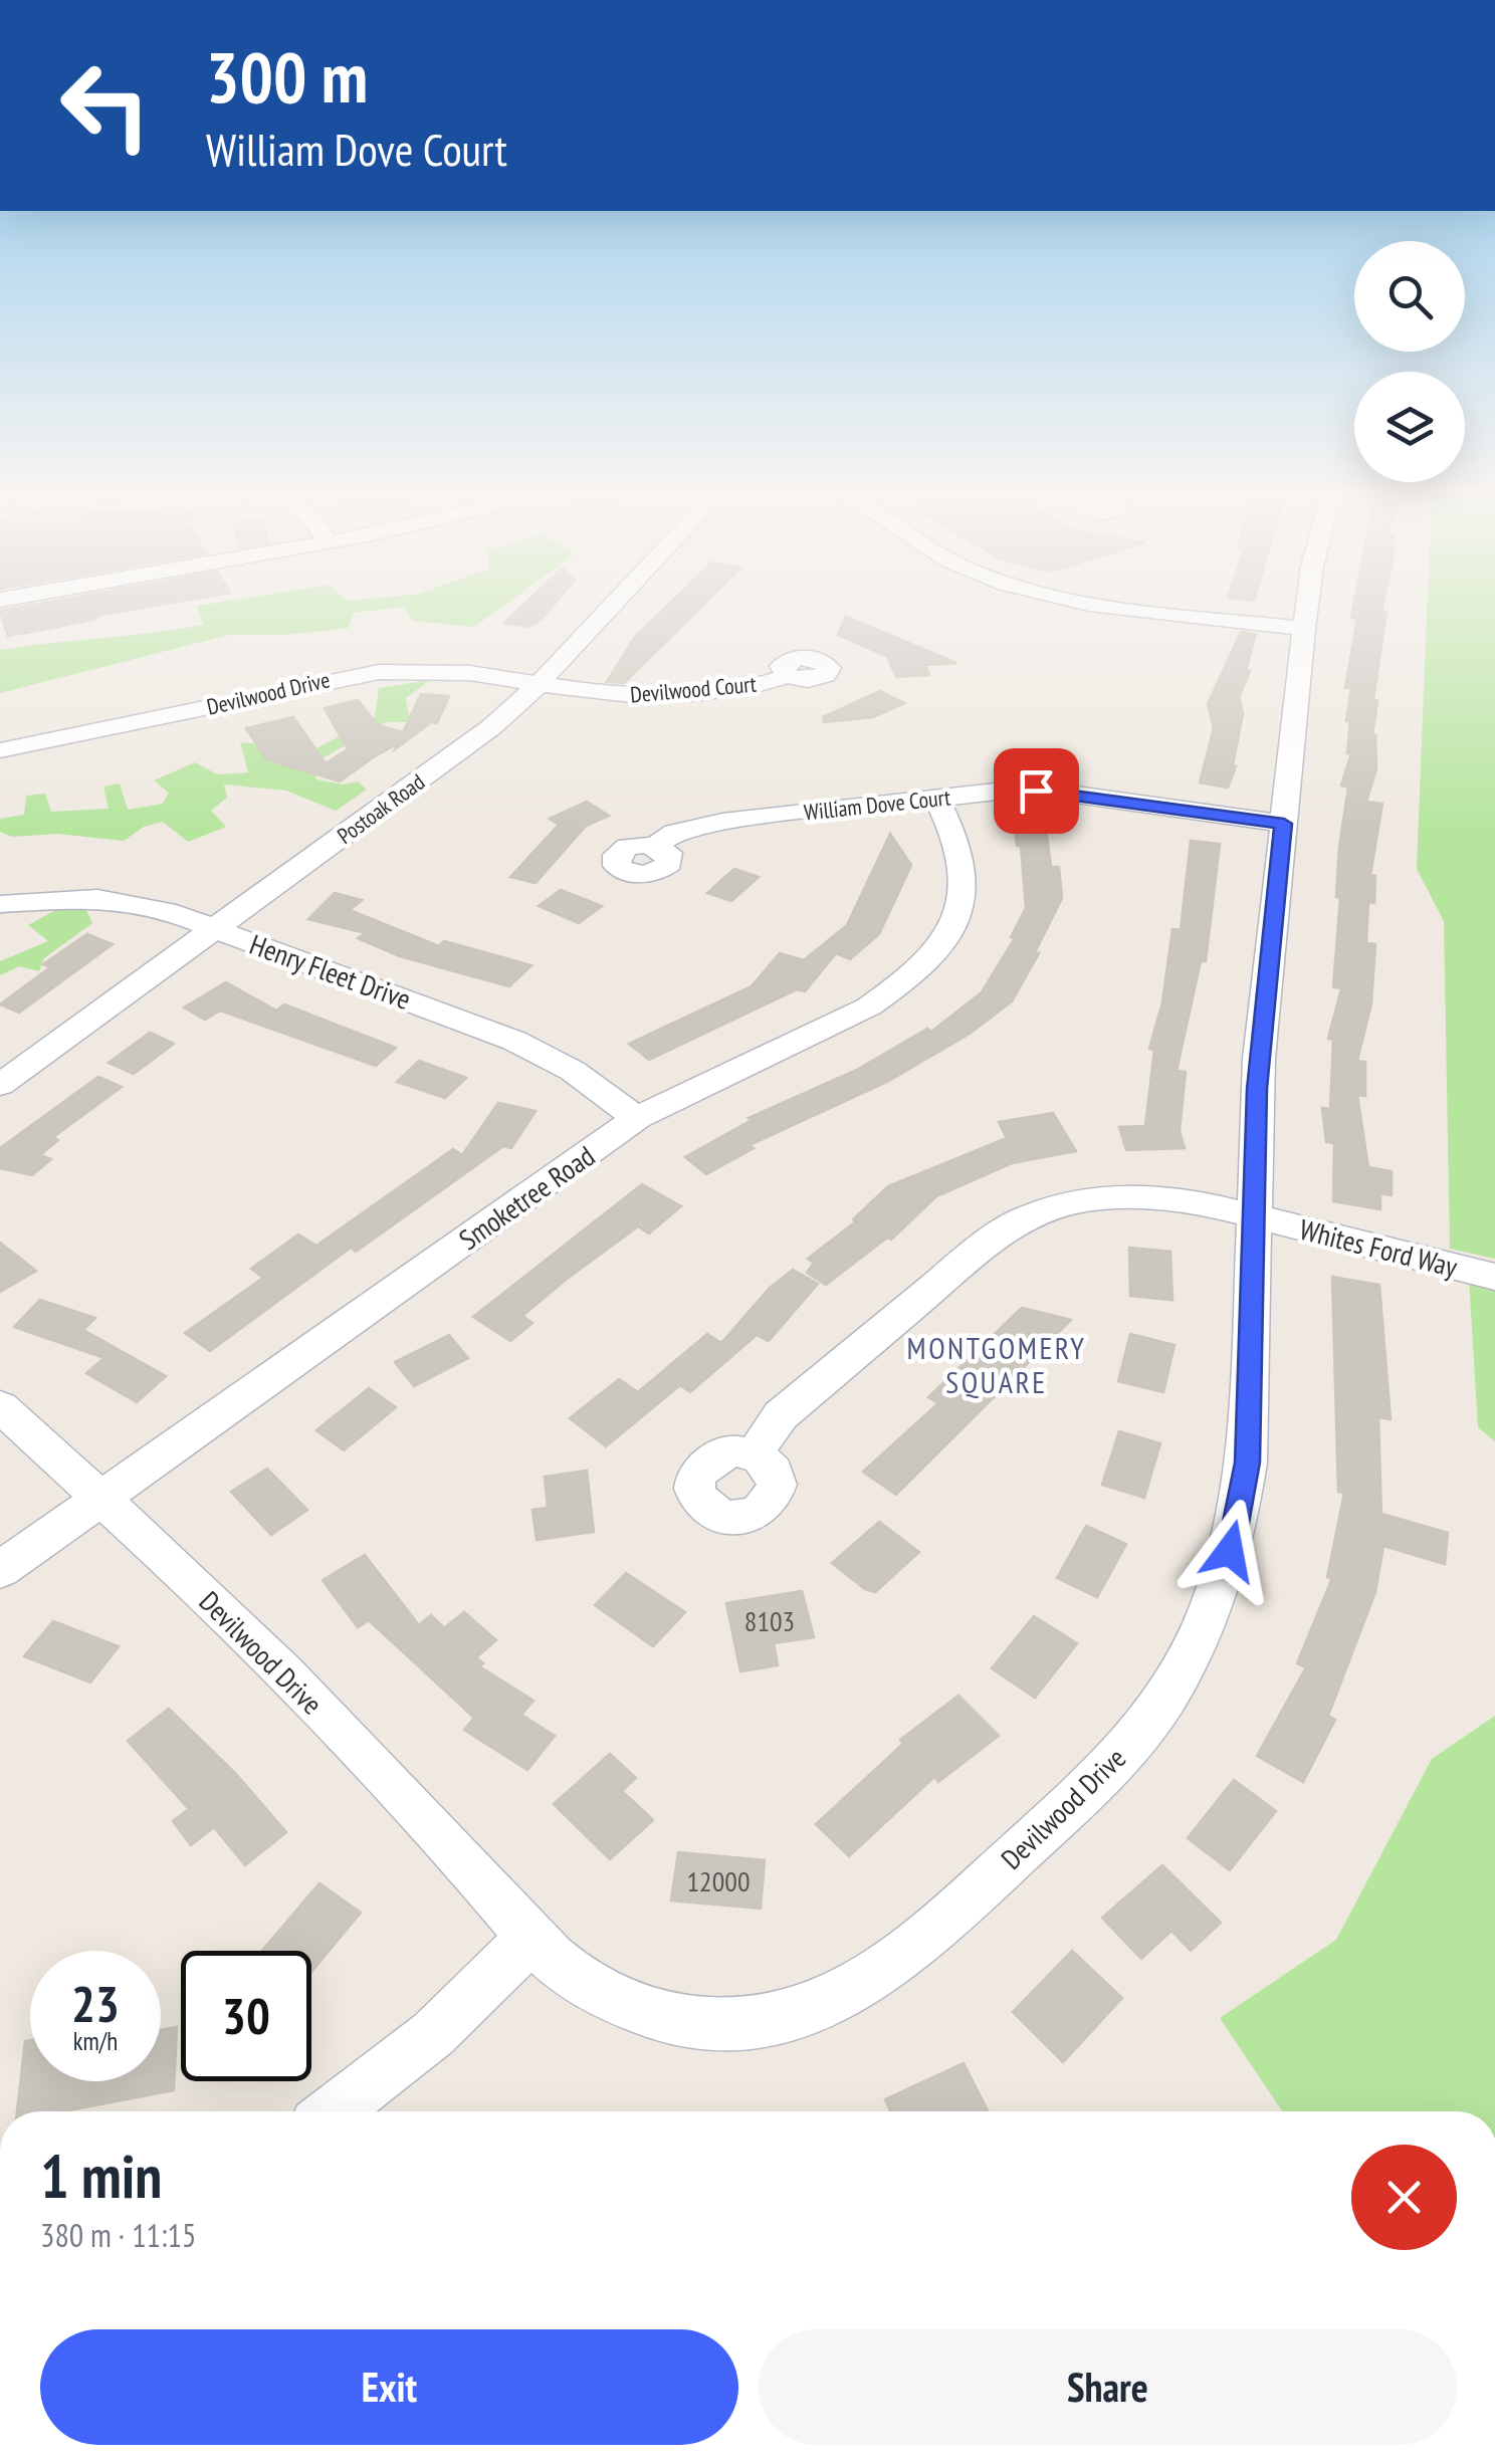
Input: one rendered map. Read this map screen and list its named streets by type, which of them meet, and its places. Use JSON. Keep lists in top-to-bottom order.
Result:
{
  "streets": {
    "street": [
      "Devilwood Court",
      "Devilwood Drive",
      "William Dove Court",
      "Postoak Road",
      "Henry Fleet Drive",
      "Smoketree Road",
      "Whites Ford Way"
    ]
  },
  "crossings": [
    ["Devilwood Court", "Devilwood Drive"],
    ["Devilwood Court", "Postoak Road"],
    ["Devilwood Drive", "William Dove Court"],
    ["Devilwood Drive", "Postoak Road"],
    ["Devilwood Drive", "Smoketree Road"],
    ["Devilwood Drive", "Whites Ford Way"],
    ["William Dove Court", "Smoketree Road"],
    ["Postoak Road", "Henry Fleet Drive"],
    ["Henry Fleet Drive", "Smoketree Road"]
  ],
  "districts": ["MONTGOMERY SQUARE"],
  "house_numbers": ["8103", "12000"],
  "page": {
    "turn": ["300 m", "William Dove Court"],
    "speed": "23 km/h",
    "limit": "30",
    "heading": ["1 min", "380 m · 11:15"],
    "buttons": ["Exit", "Share"]
  }
}
